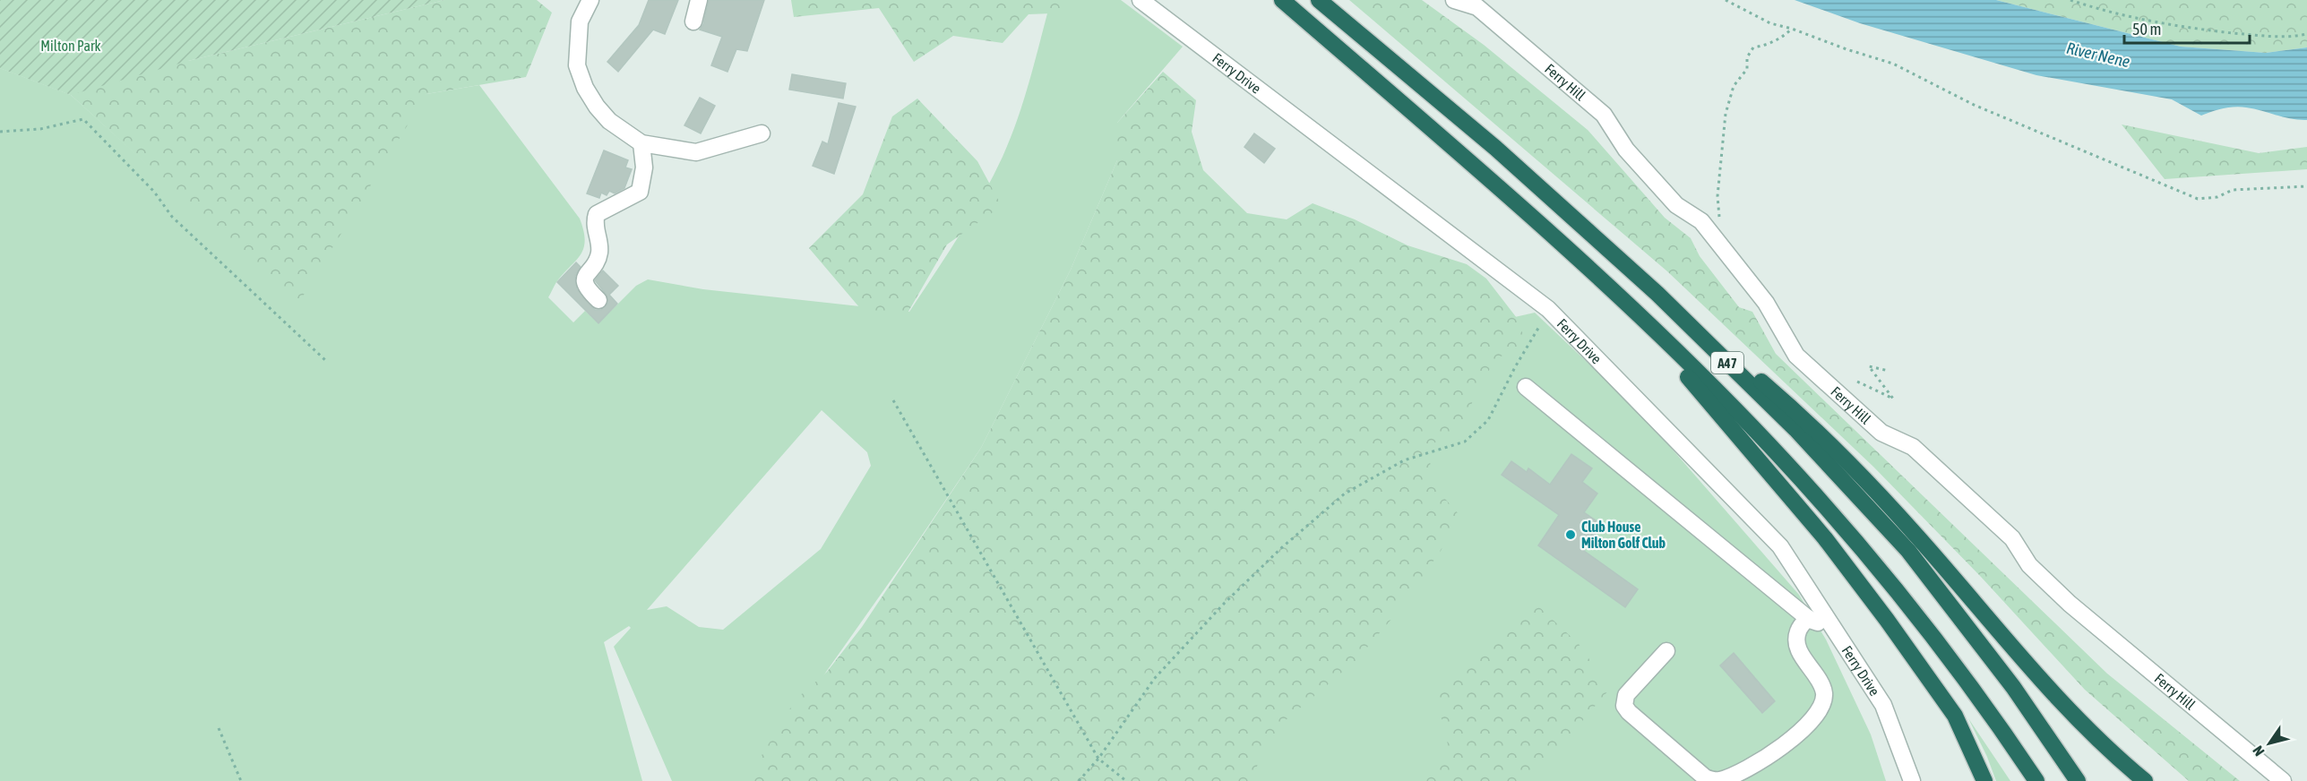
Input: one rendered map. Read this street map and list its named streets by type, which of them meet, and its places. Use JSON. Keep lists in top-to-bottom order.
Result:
{
  "streets": {
    "highway": ["A47"],
    "street": ["Ferry Drive", "Ferry Hill"]
  },
  "water": ["River Nene"],
  "parks": ["Milton Park"],
  "places": ["Club House Milton Golf Club"],
  "scale_bar": "50 m",
  "north": "bottom left"
}
